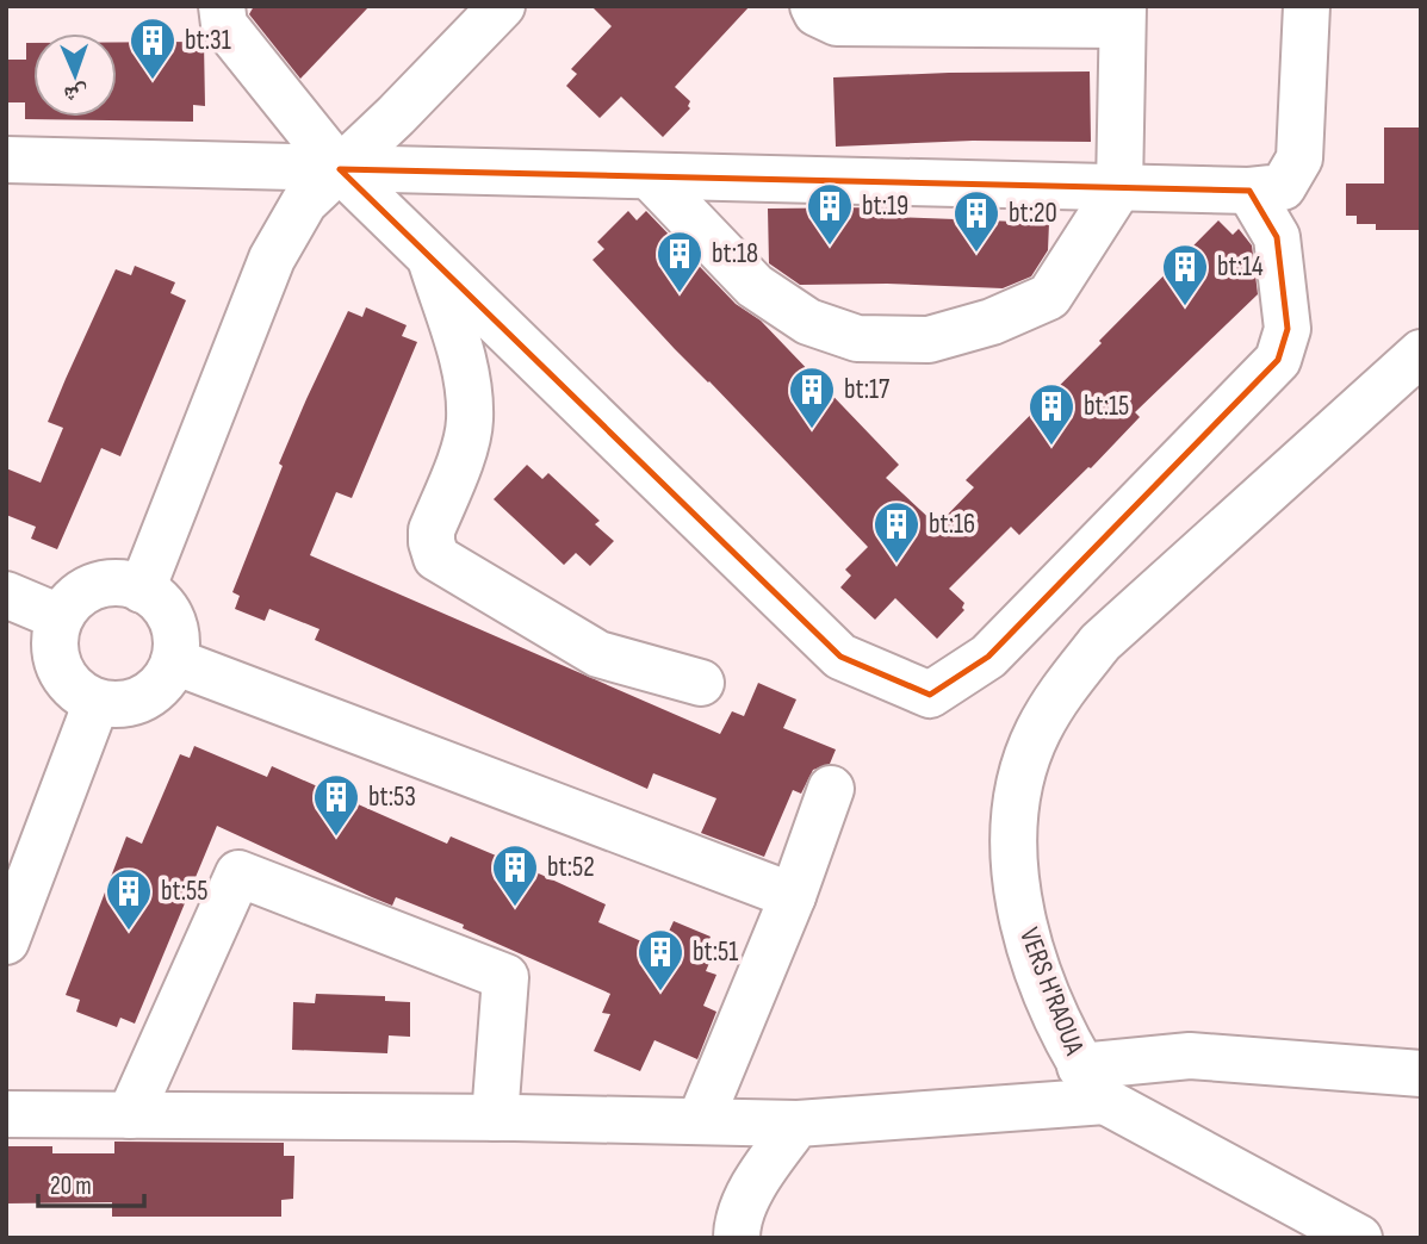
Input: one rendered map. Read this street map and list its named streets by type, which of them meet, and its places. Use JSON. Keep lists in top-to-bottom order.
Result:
{
  "streets": {
    "street": ["VERS H'RAOUA"]
  },
  "places": {
    "building": [
      "bt:31",
      "bt:19",
      "bt:20",
      "bt:18",
      "bt:14",
      "bt:17",
      "bt:15",
      "bt:16",
      "bt:53",
      "bt:52",
      "bt:55",
      "bt:51"
    ]
  },
  "scale_bar": "20 m",
  "north": "bottom"
}
